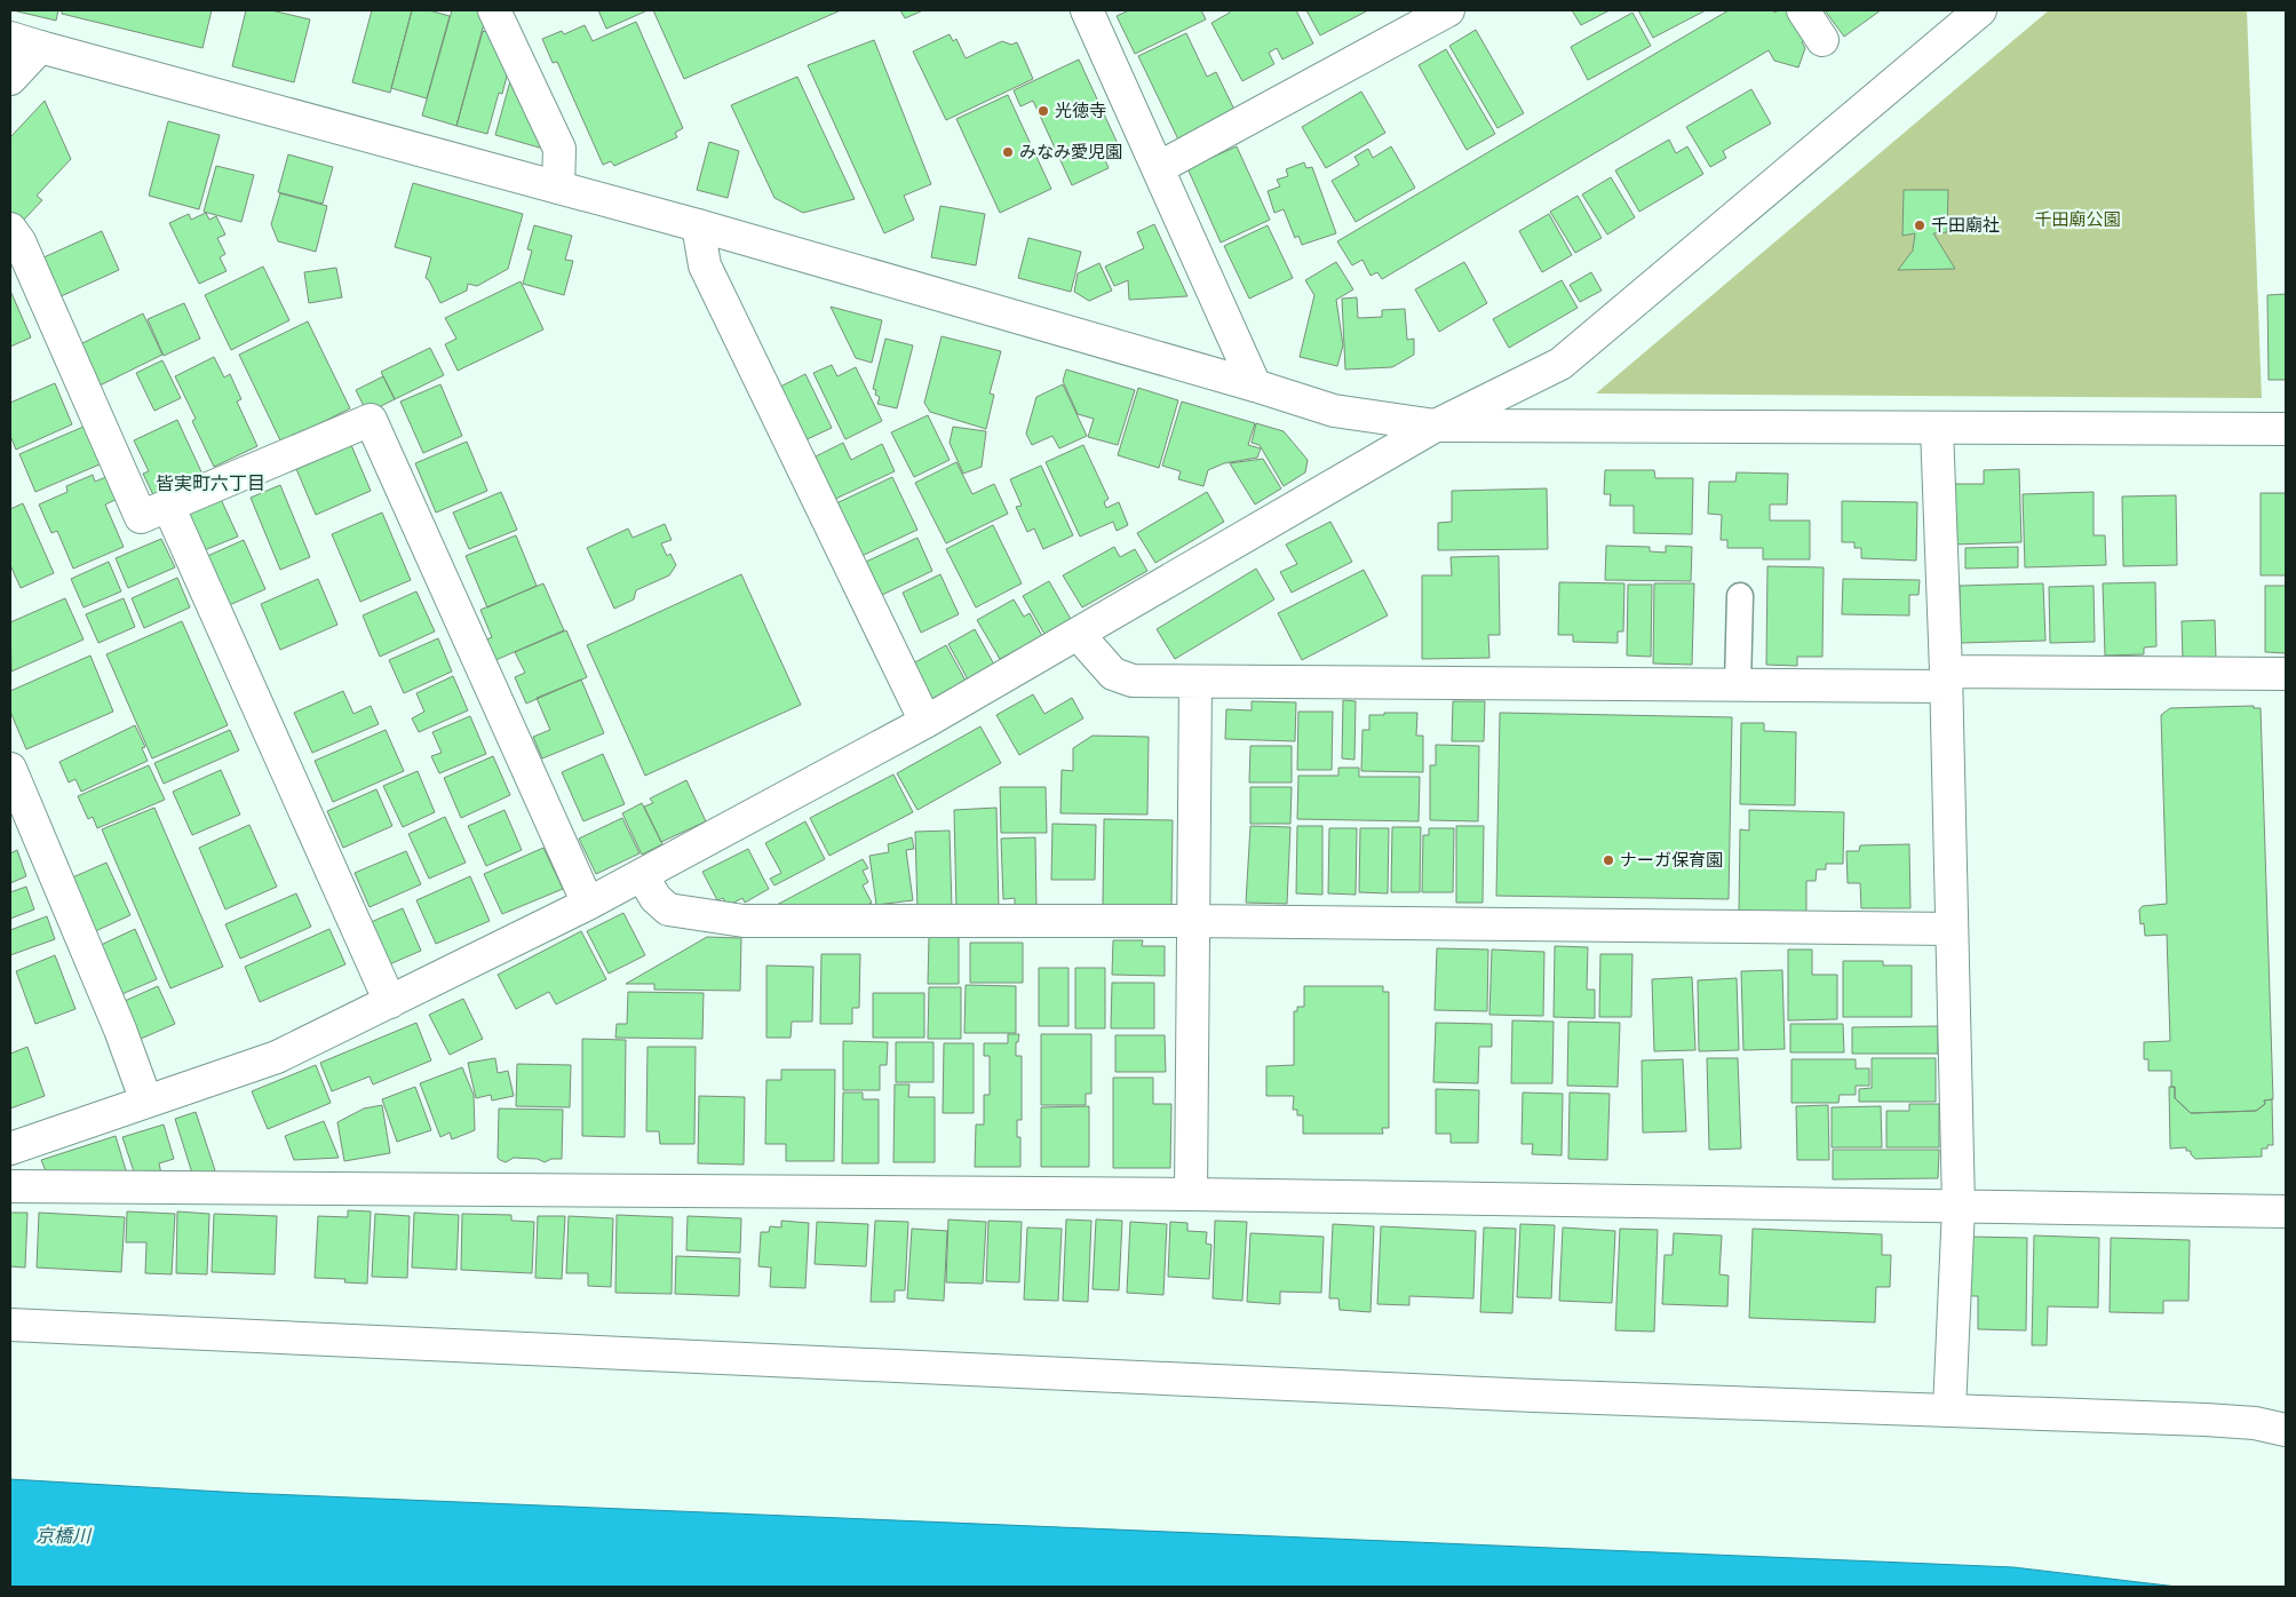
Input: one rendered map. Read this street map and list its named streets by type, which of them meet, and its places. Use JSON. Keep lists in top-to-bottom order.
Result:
{
  "districts": ["皆実町六丁目"],
  "water": ["京橋川"],
  "parks": ["千田廟公園"],
  "places": [
    "光徳寺",
    "みなみ愛児園",
    "千田廟社",
    "ナーガ保育園"
  ]
}
